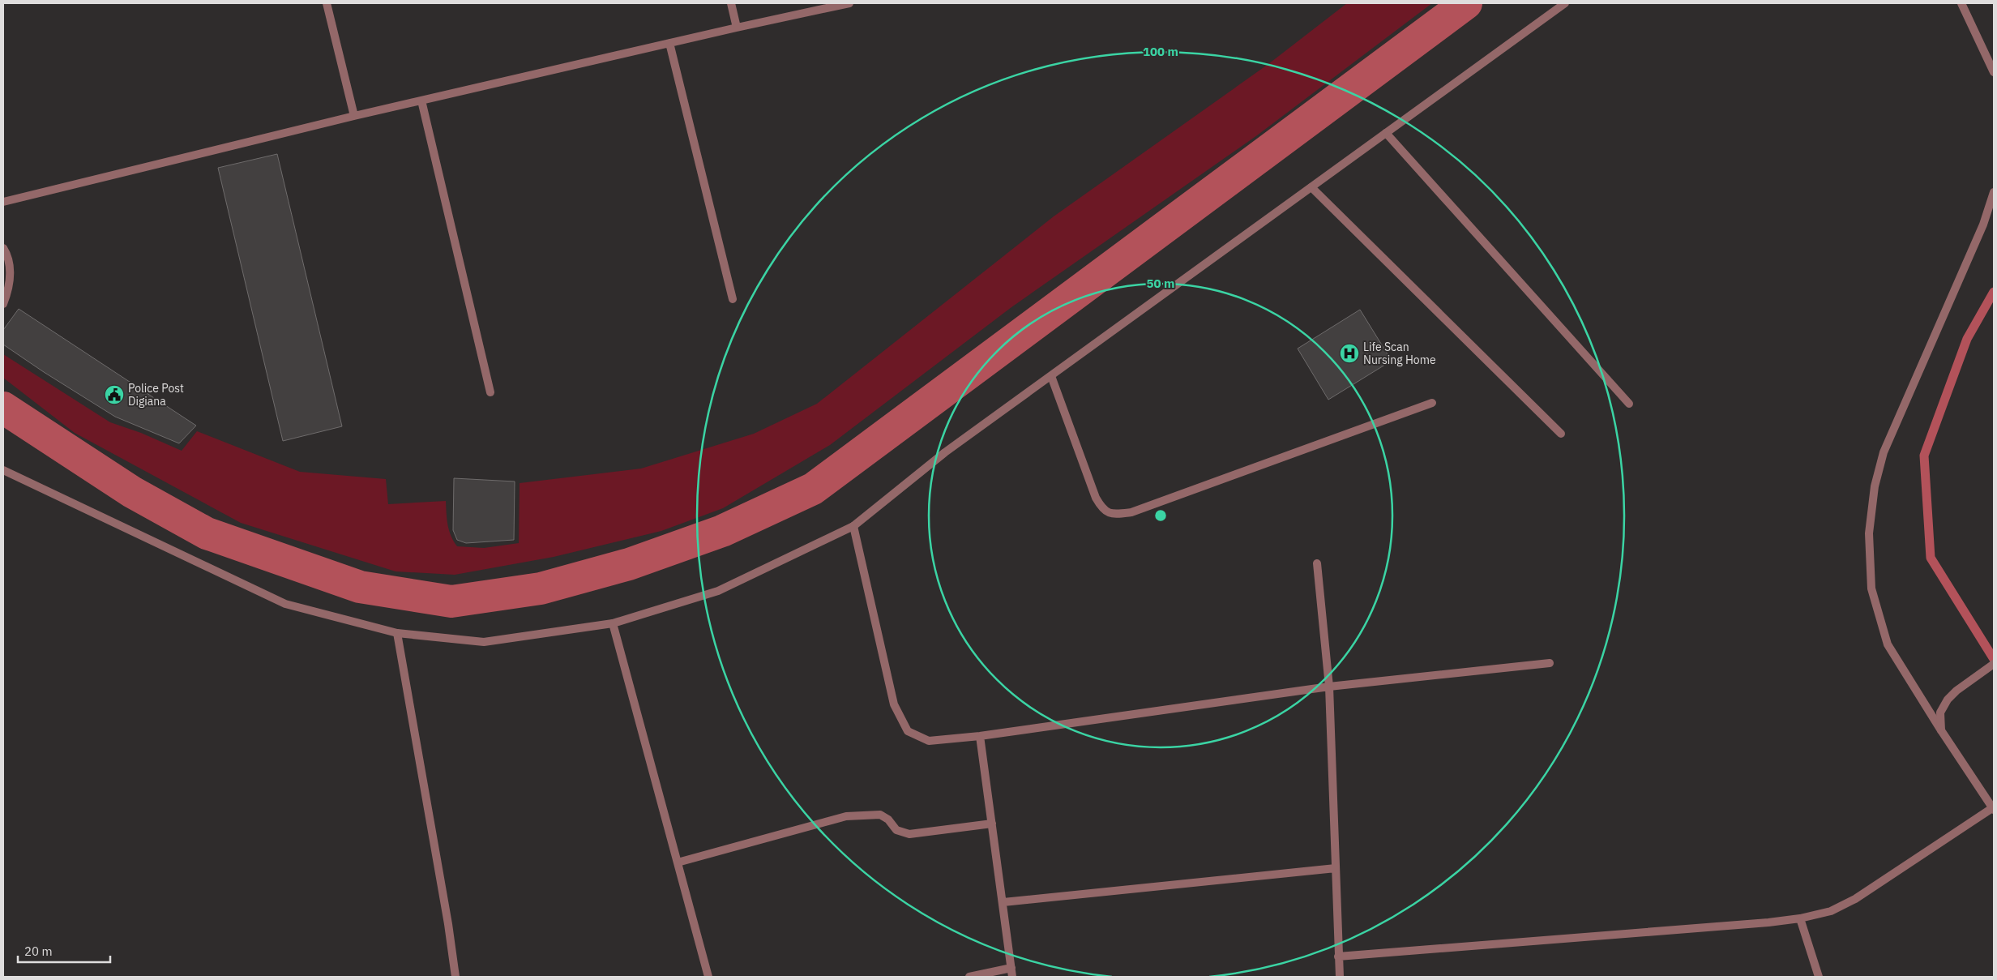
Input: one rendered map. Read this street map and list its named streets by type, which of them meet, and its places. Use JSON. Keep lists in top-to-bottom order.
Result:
{
  "places": {
    "hospital": ["Life Scan Nursing Home"],
    "public building": ["Police Post Digiana"]
  },
  "scale_bar": "20 m",
  "rings": ["100 m", "50 m"]
}
